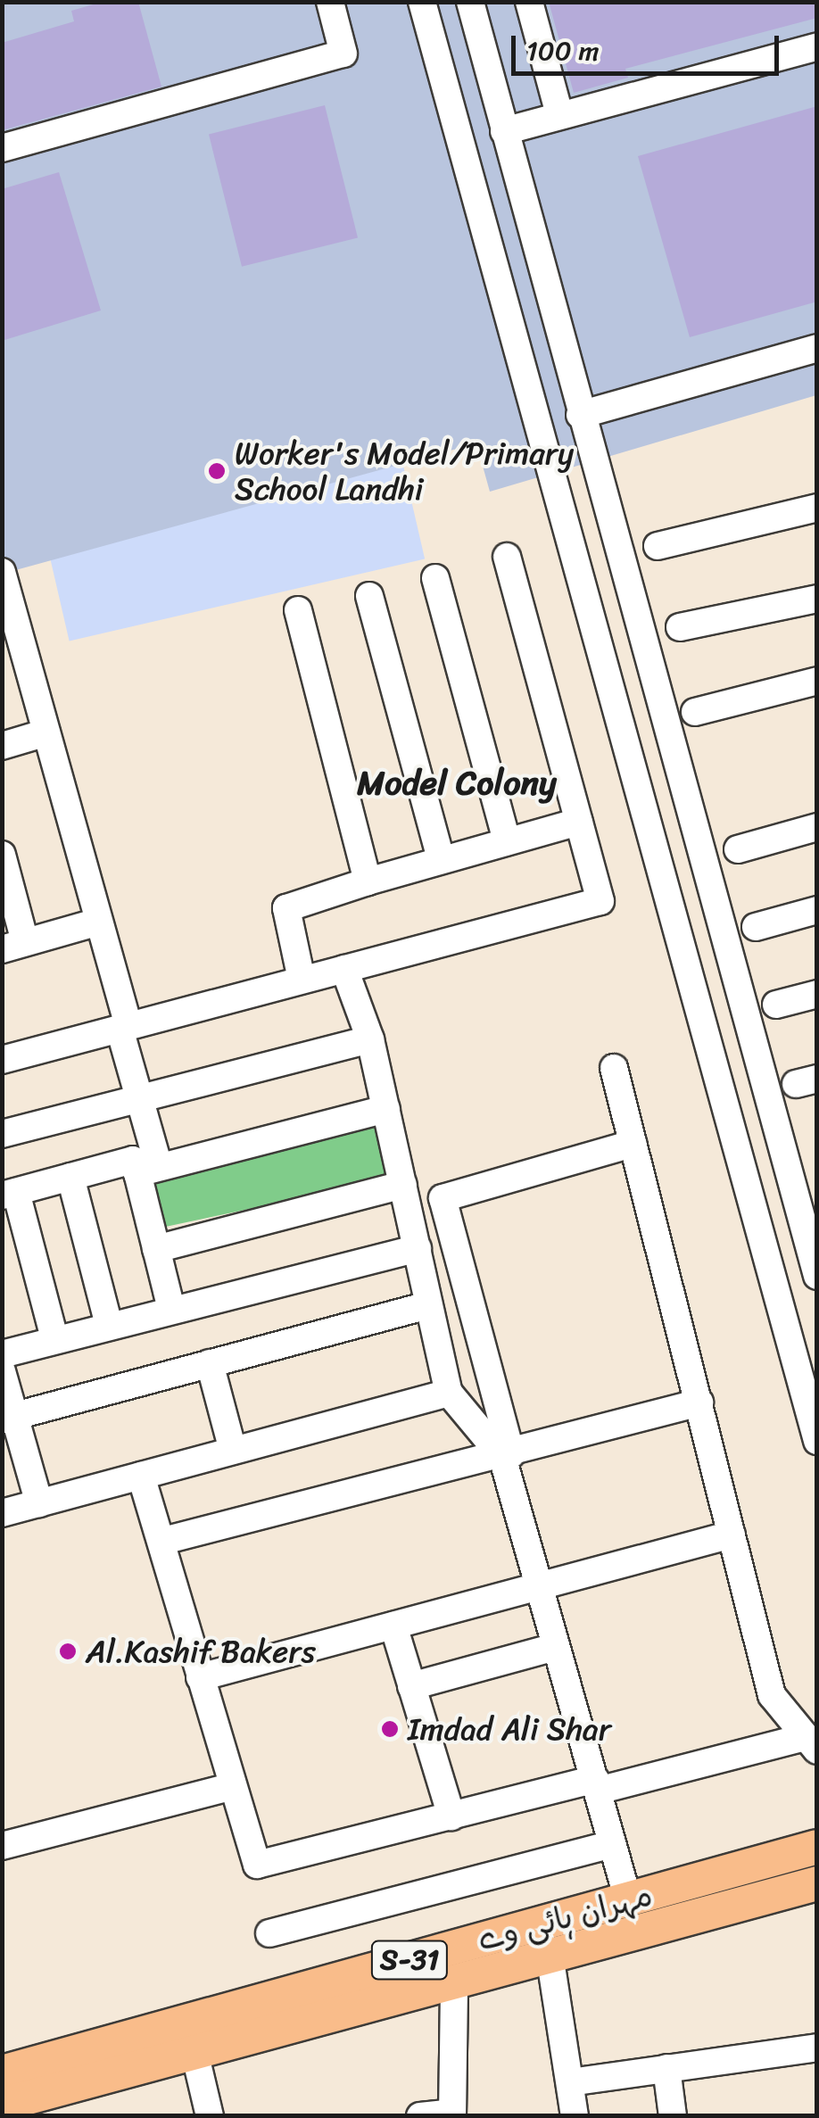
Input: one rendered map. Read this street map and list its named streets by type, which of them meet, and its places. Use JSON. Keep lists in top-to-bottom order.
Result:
{
  "streets": {
    "main road": ["مہران ہائی وے", "S-31"]
  },
  "districts": ["Model Colony"],
  "places": ["Worker's Model/Primary School Landhi", "Al.Kashif Bakers", "Imdad Ali Shar"],
  "scale_bar": "100 m"
}
